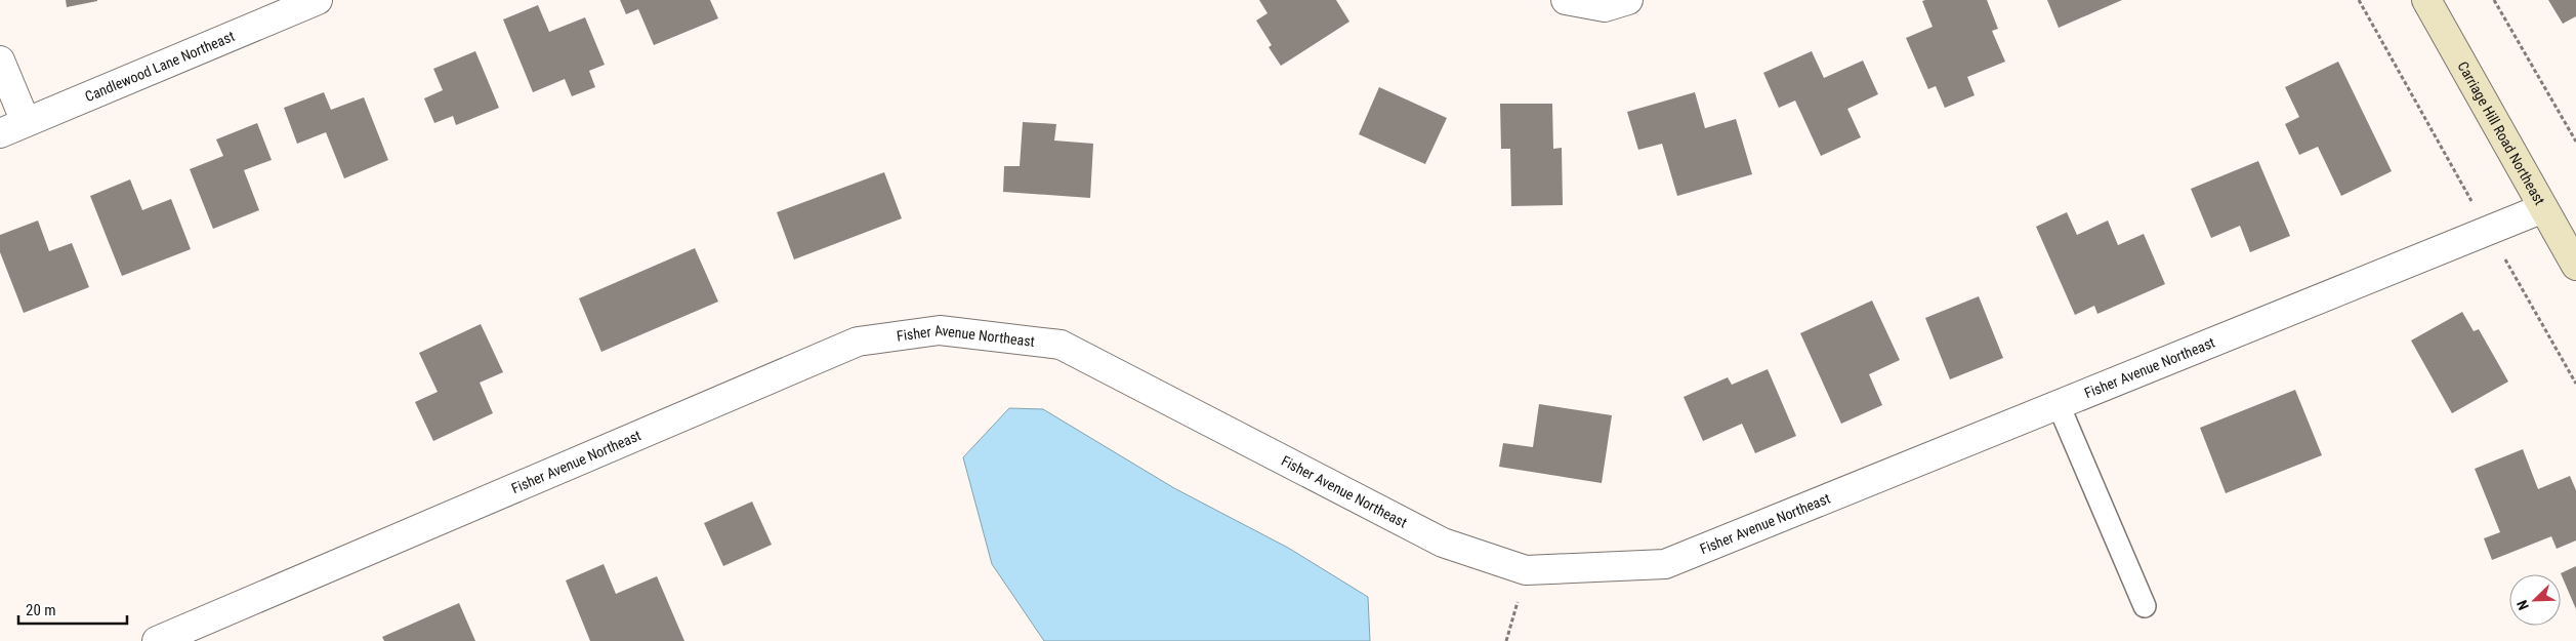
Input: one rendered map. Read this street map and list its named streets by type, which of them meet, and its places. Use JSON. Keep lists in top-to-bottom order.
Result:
{
  "streets": {
    "street": ["Candlewood Lane Northeast", "Carriage Hill Road Northeast", "Fisher Avenue Northeast"]
  },
  "crossings": [
    ["Carriage Hill Road Northeast", "Fisher Avenue Northeast"]
  ],
  "scale_bar": "20 m",
  "north": "bottom left"
}
